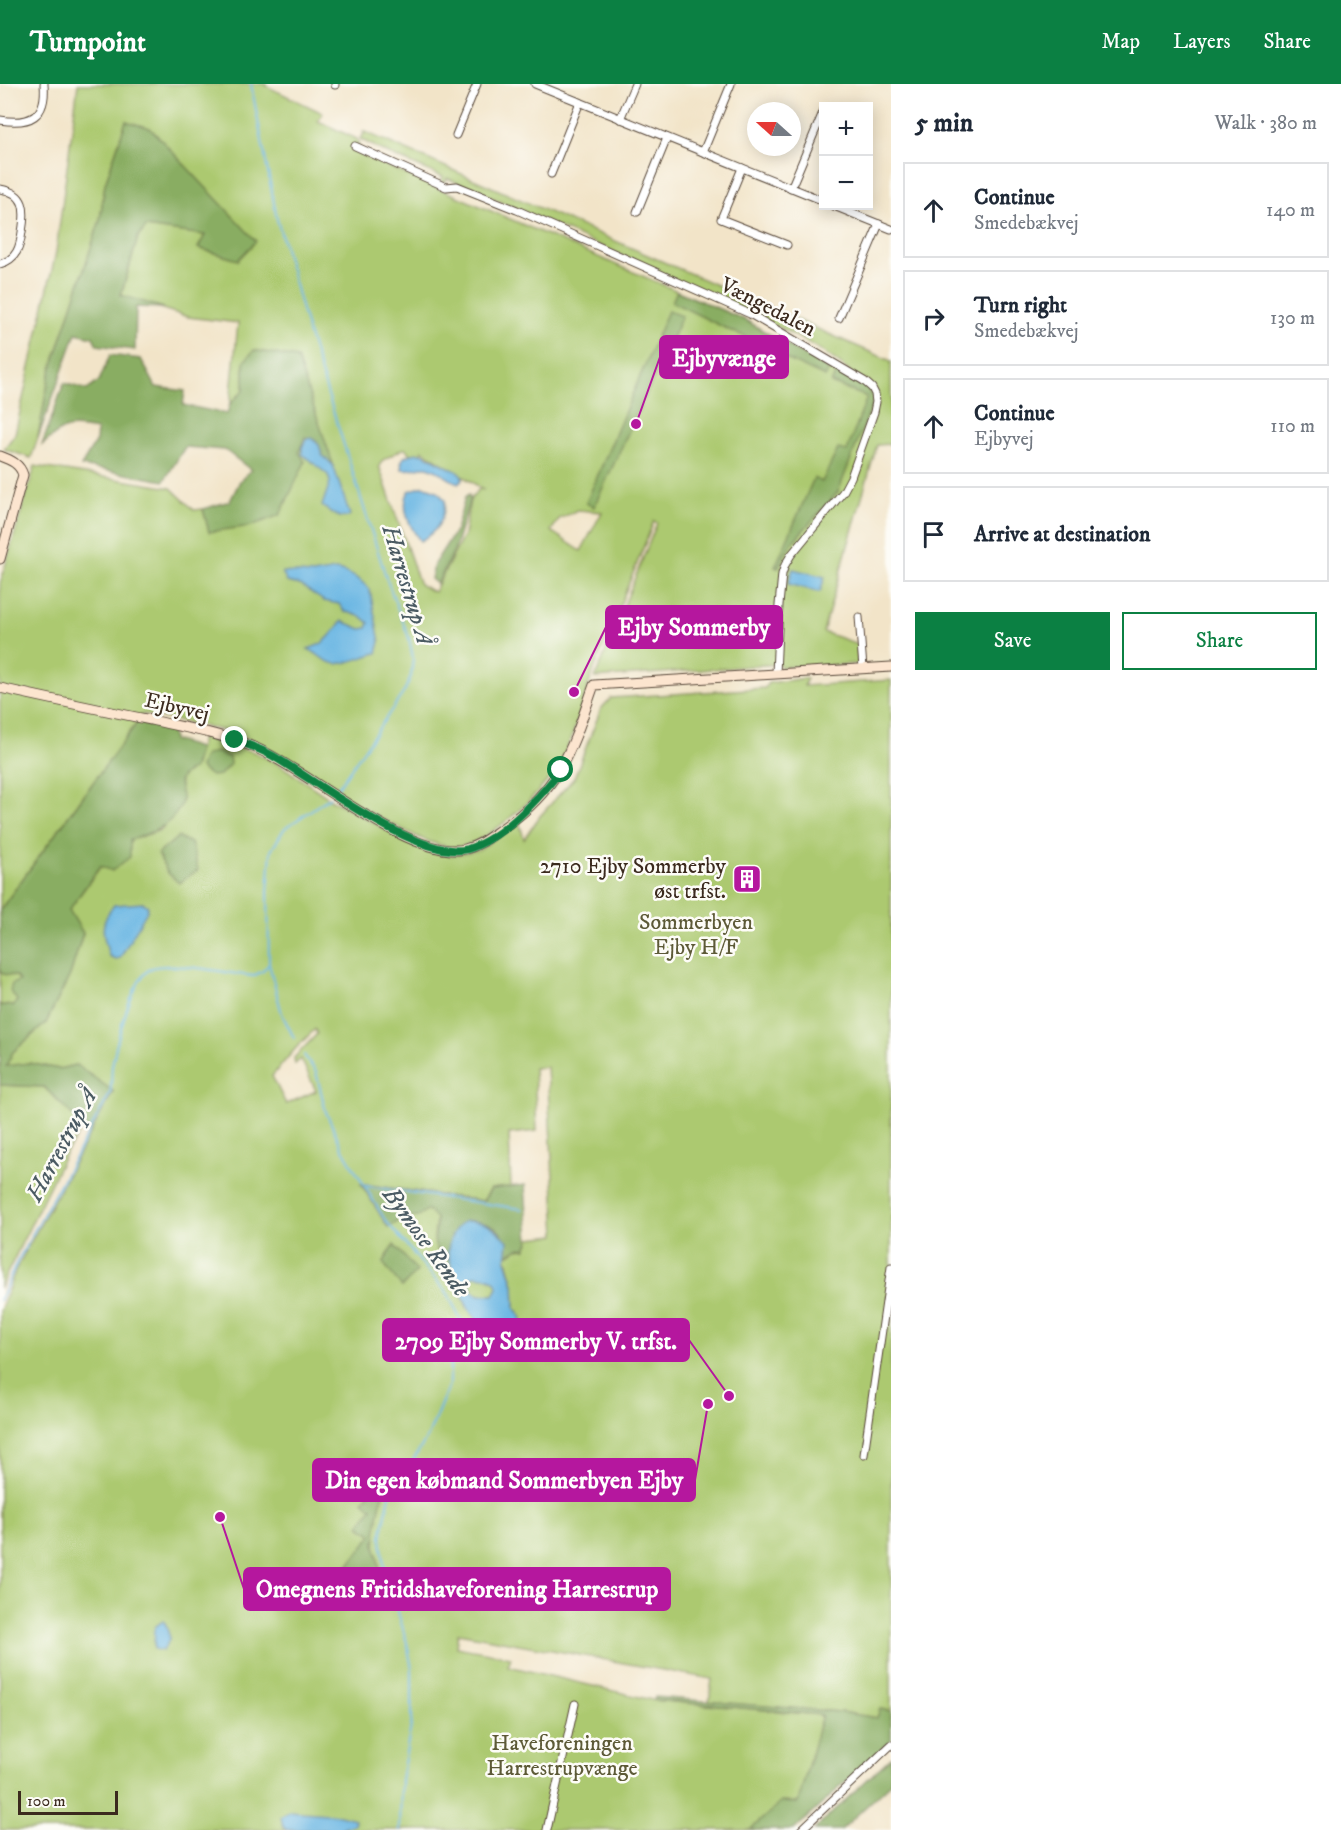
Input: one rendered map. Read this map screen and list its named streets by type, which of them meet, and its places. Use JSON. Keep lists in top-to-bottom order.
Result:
{
  "streets": {
    "street": ["Vængedalen", "Ejbyvej"]
  },
  "crossings": [
    ["Vængedalen", "Ejbyvej"]
  ],
  "water": ["Harrestrup Å", "Bymose Rende"],
  "parks": ["Sommerbyen Ejby H/F", "Haveforeningen Harrestrupvænge"],
  "places": {
    "other": [
      "Ejbyvænge",
      "Ejby Sommerby",
      "2709 Ejby Sommerby V. trfst.",
      "Din egen købmand Sommerbyen Ejby",
      "Omegnens Fritidshaveforening Harrestrup"
    ],
    "building": ["2710 Ejby Sommerby øst trfst."]
  },
  "scale_bar": "100 m",
  "north": "left",
  "page": {
    "header": "Turnpoint",
    "nav": ["Map", "Layers", "Share"],
    "heading": ["5 min", "Walk · 380 m"],
    "map_buttons": ["+", "−"],
    "list": [
      ["Continue", "Smedebækvej", "140 m"],
      ["Turn right", "Smedebækvej", "130 m"],
      ["Continue", "Ejbyvej", "110 m"],
      "Arrive at destination"
    ],
    "buttons": ["Save", "Share"],
    "scale": "100 m"
  }
}
